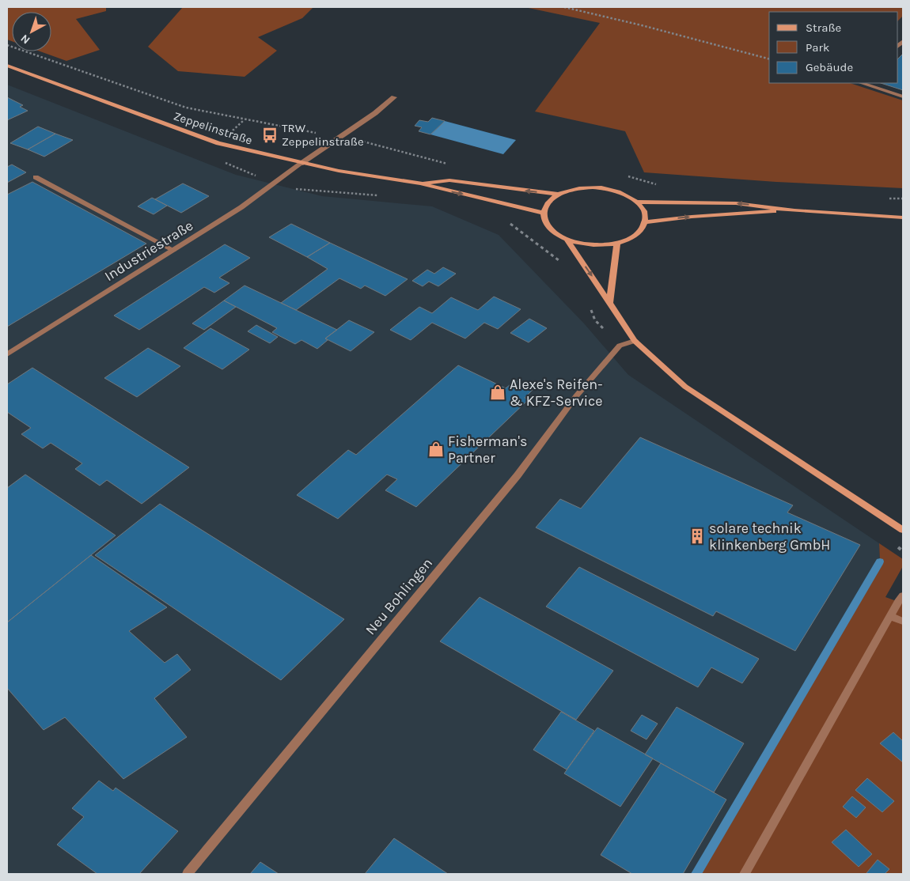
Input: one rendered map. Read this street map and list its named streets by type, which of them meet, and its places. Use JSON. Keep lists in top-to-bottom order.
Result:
{
  "streets": {
    "main road": ["Zeppelinstraße"],
    "street": ["Industriestraße", "Neu Bohlingen"]
  },
  "crossings": [
    ["Zeppelinstraße", "Industriestraße"]
  ],
  "places": {
    "bus stop": ["TRW Zeppelinstraße"],
    "shop": ["Alexe's Reifen- & KFZ-Service", "Fisherman's Partner"],
    "building": ["solare technik klinkenberg GmbH"]
  },
  "legend": ["Straße", "Park", "Gebäude"],
  "north": "bottom left"
}
